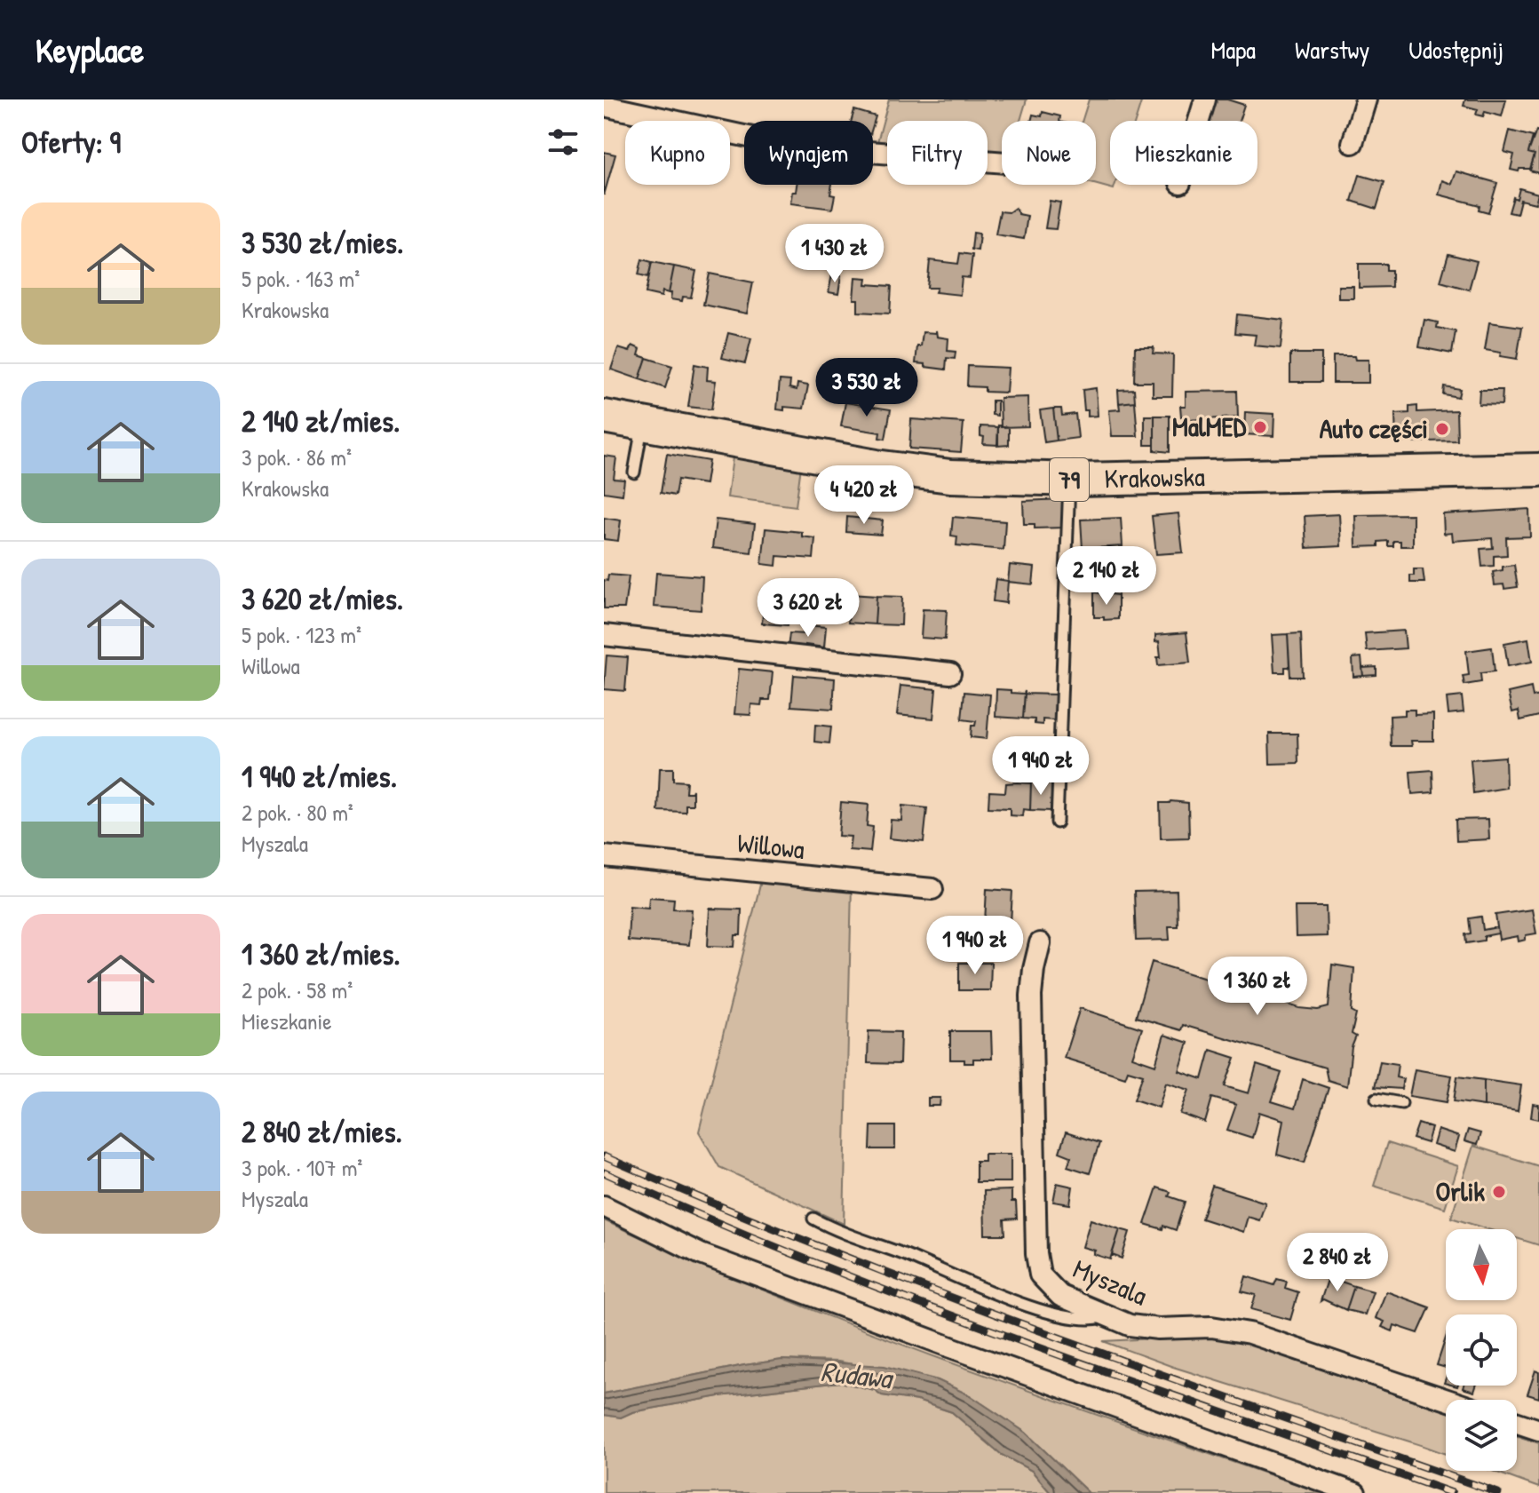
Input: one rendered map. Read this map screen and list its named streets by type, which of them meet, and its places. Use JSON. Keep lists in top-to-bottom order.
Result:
{
  "streets": {
    "main road": ["Krakowska", "79"],
    "street": ["Willowa", "Myszala"]
  },
  "water": ["Rudawa"],
  "places": ["MalMED", "Auto części", "Orlik"],
  "north": "bottom",
  "page": {
    "header": "Keyplace",
    "nav": ["Mapa", "Warstwy", "Udostępnij"],
    "heading": "Oferty: 9",
    "chip": [
      "Kupno",
      "Wynajem",
      "Filtry",
      "Nowe",
      "Mieszkanie"
    ],
    "list": [
      {
        "name": "3 530 zł/mies.",
        "note": "5 pok. · 163 m² · Krakowska"
      },
      {
        "name": "2 140 zł/mies.",
        "note": "3 pok. · 86 m² · Krakowska"
      },
      {
        "name": "3 620 zł/mies.",
        "note": "5 pok. · 123 m² · Willowa"
      },
      {
        "name": "1 940 zł/mies.",
        "note": "2 pok. · 80 m² · Myszala"
      },
      {
        "name": "1 360 zł/mies.",
        "note": "2 pok. · 58 m² · Mieszkanie"
      },
      {
        "name": "2 840 zł/mies.",
        "note": "3 pok. · 107 m² · Myszala"
      }
    ],
    "price": [
      "1 430 zł",
      "3 530 zł",
      "4 420 zł",
      "2 140 zł",
      "3 620 zł",
      "1 940 zł",
      "1 940 zł",
      "1 360 zł",
      "2 840 zł"
    ]
  }
}
